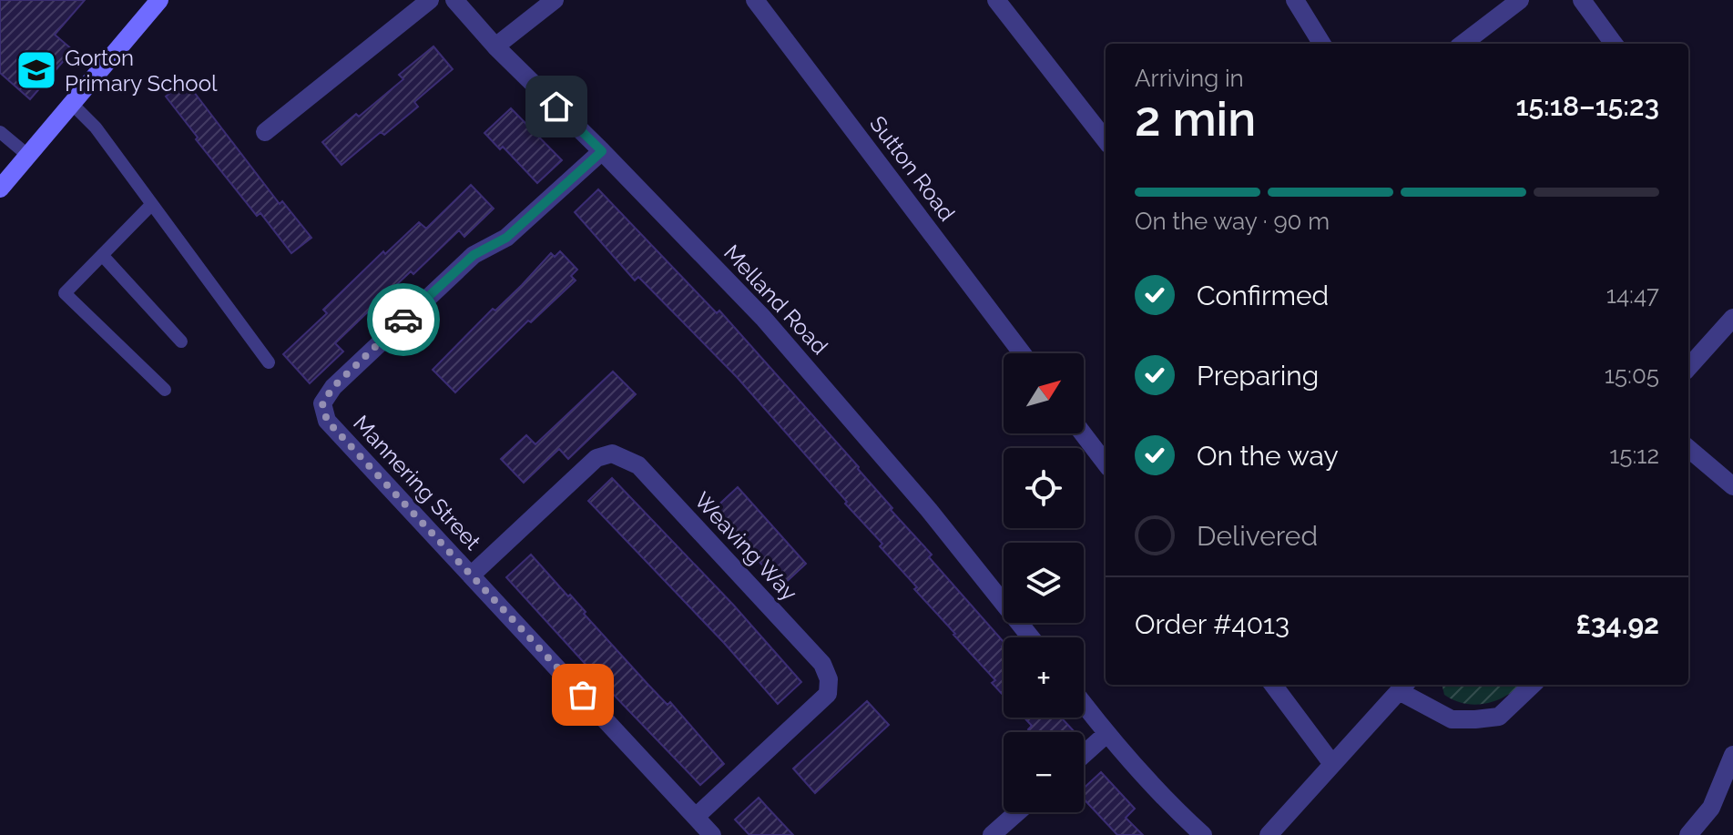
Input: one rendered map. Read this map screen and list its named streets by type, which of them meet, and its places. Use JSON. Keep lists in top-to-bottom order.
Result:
{
  "streets": {
    "street": [
      "Sutton Road",
      "Melland Road",
      "Mannering Street",
      "Weaving Way"
    ]
  },
  "crossings": [
    ["Melland Road", "Mannering Street"],
    ["Mannering Street", "Weaving Way"]
  ],
  "places": {
    "school or university": ["Gorton Primary School"]
  },
  "north": "top right",
  "page": {
    "heading": ["2 min", "Arriving in", "15:18–15:23"],
    "panel": ["Order #4013", "£34.92"],
    "bar": "On the way · 90 m",
    "list": [
      ["Confirmed", "14:47"],
      ["Preparing", "15:05"],
      ["On the way", "15:12"],
      "Delivered"
    ],
    "map_buttons": ["+", "−"]
  }
}
